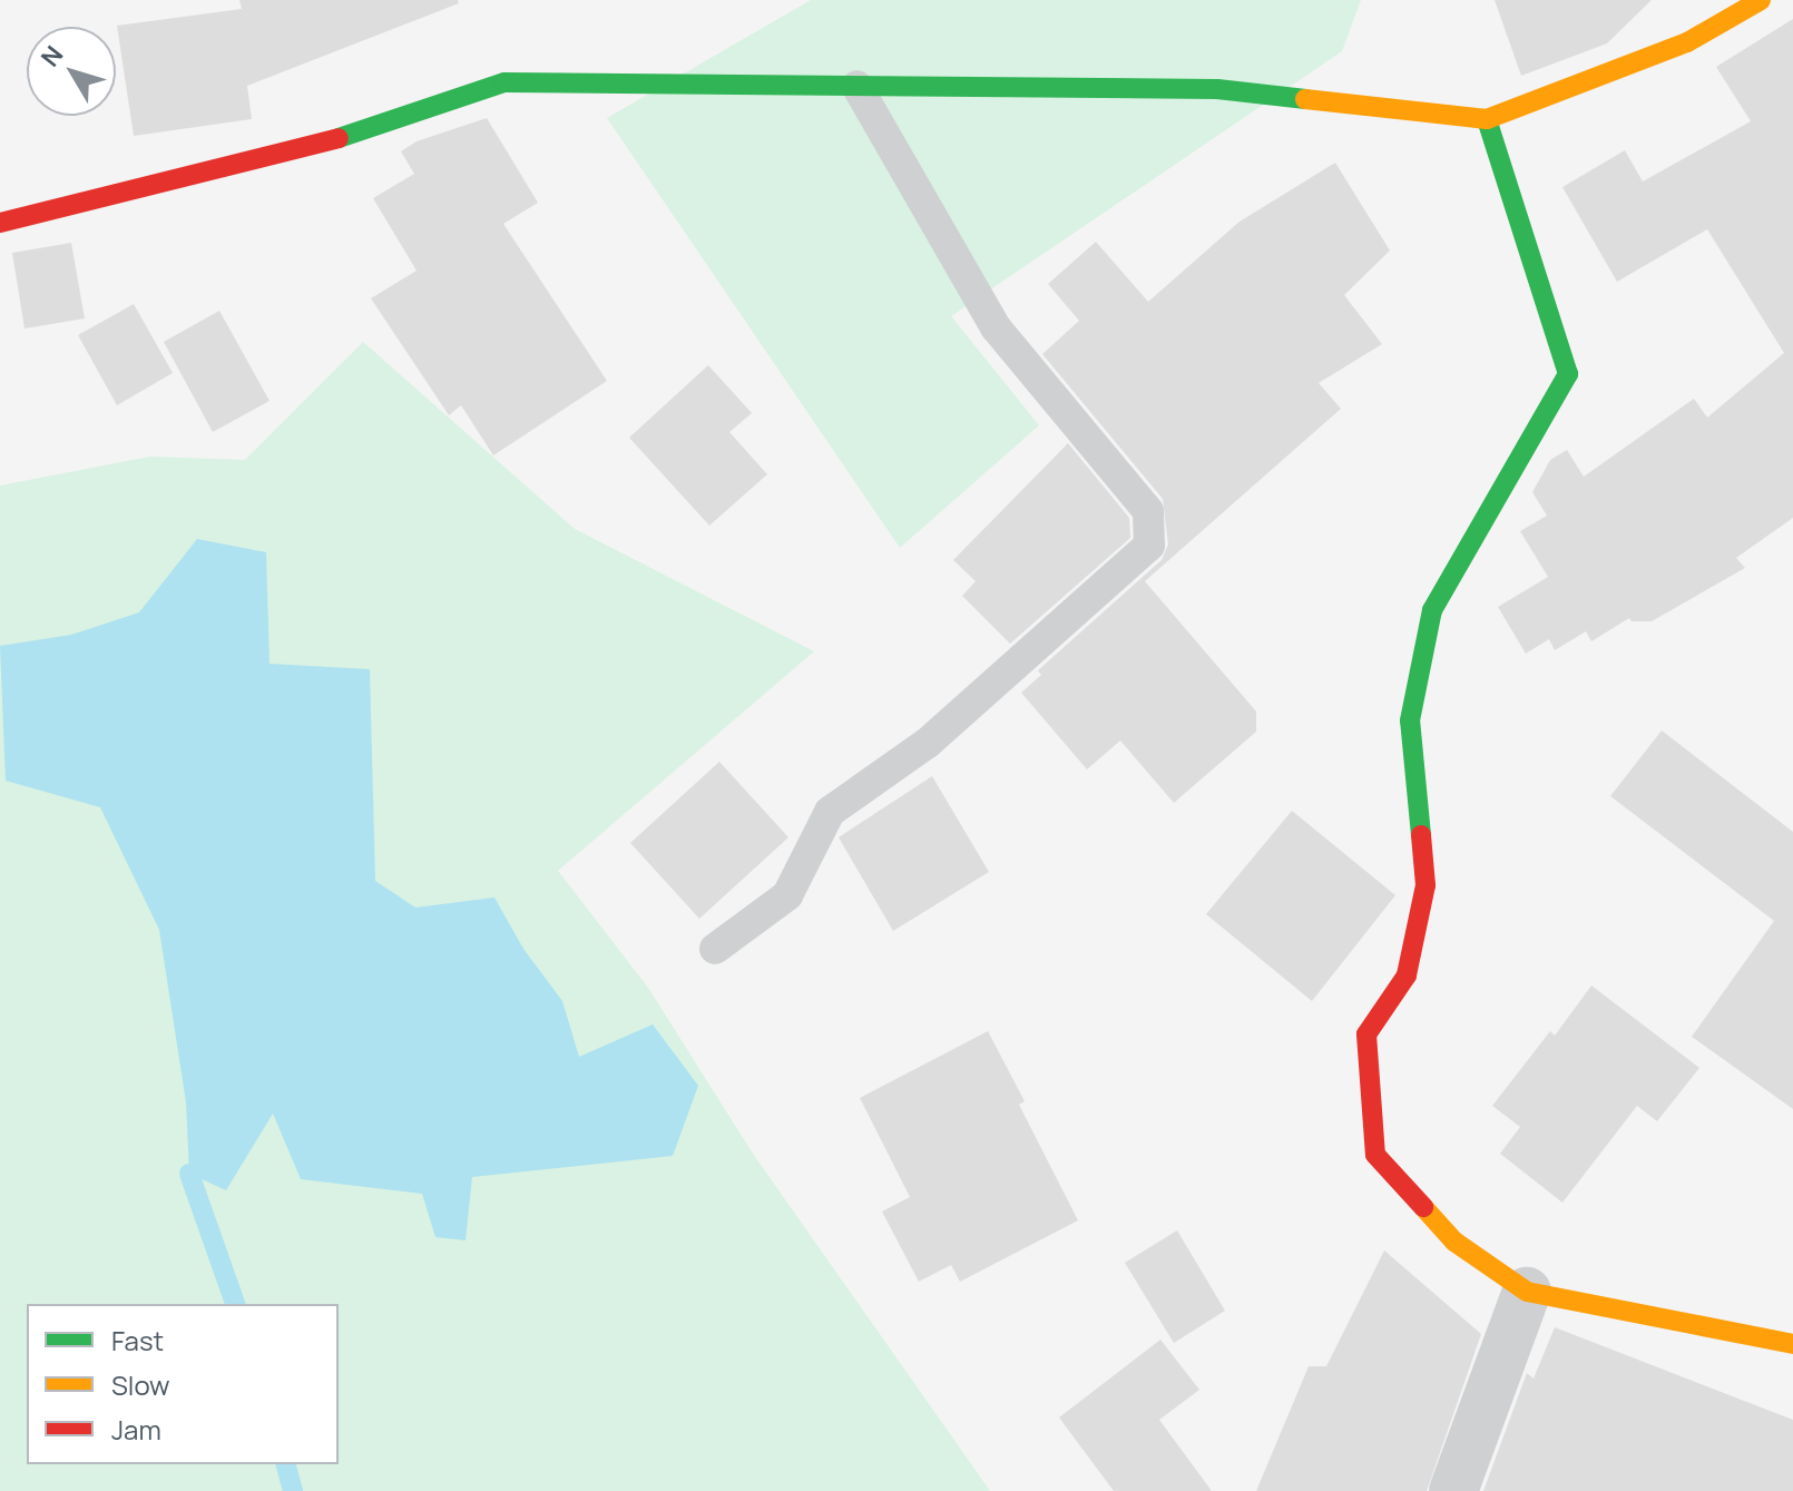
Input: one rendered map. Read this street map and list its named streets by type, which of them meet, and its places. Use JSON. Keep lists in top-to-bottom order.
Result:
{
  "legend": ["Fast", "Slow", "Jam"],
  "north": "top left"
}
